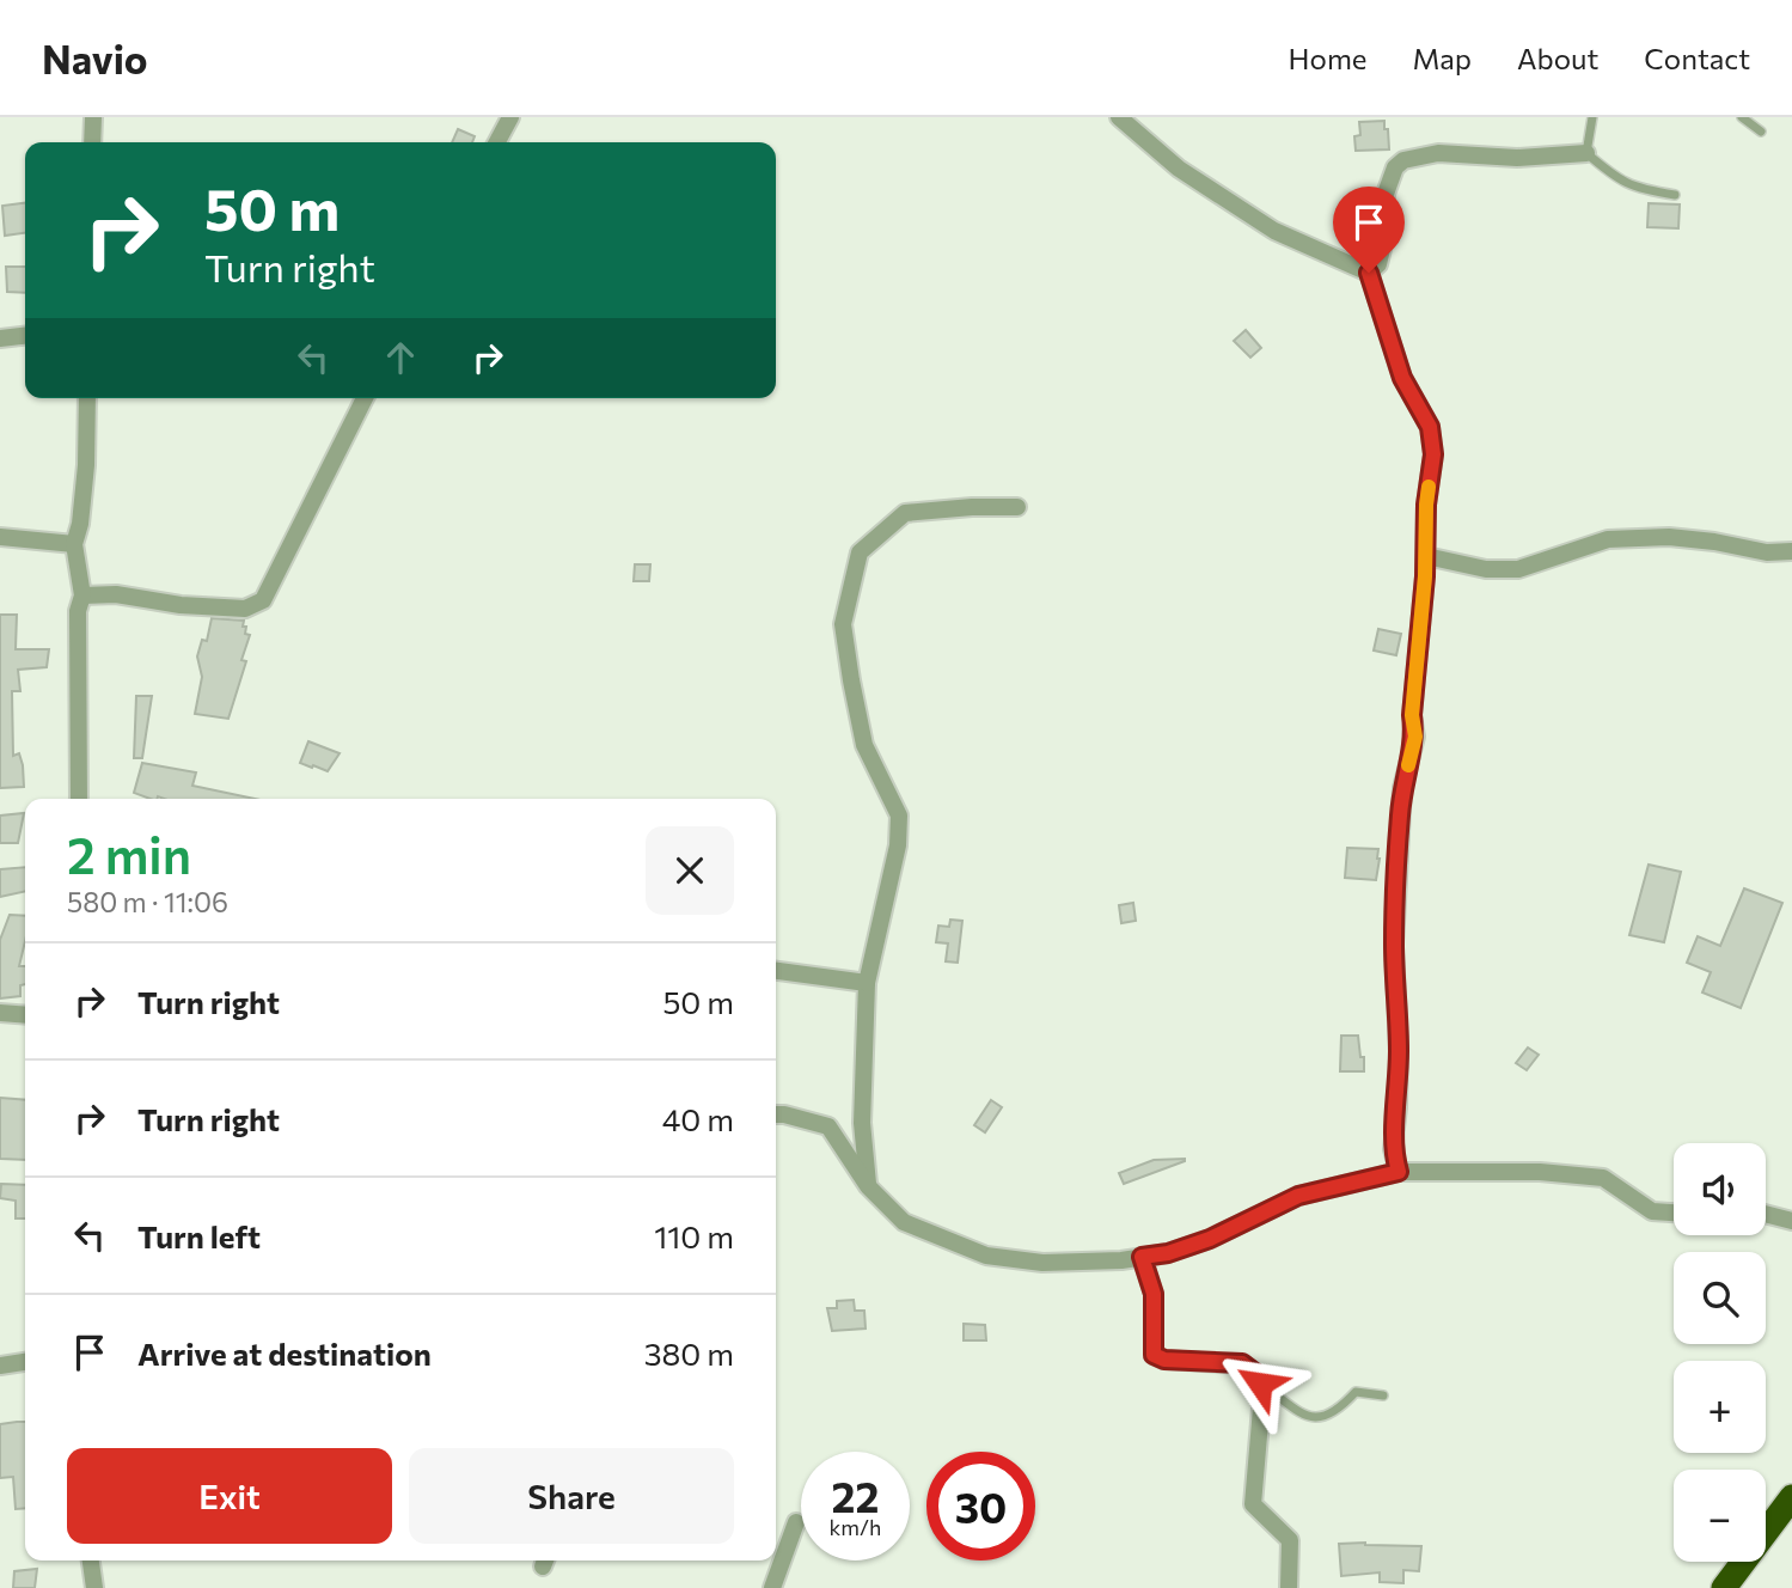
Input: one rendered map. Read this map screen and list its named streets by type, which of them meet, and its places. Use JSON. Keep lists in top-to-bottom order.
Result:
{
  "page": {
    "header": "Navio",
    "nav": [
      "Home",
      "Map",
      "About",
      "Contact"
    ],
    "turn": ["50 m", "Turn right"],
    "heading": ["2 min", "580 m · 11:06"],
    "list": [
      {
        "name": "Turn right",
        "value": "50 m"
      },
      {
        "name": "Turn right",
        "value": "40 m"
      },
      {
        "name": "Turn left",
        "value": "110 m"
      },
      {
        "name": "Arrive at destination",
        "value": "380 m"
      }
    ],
    "map_buttons": ["+", "−"],
    "buttons": ["Exit", "Share"],
    "speed": "22 km/h",
    "limit": "30"
  }
}
